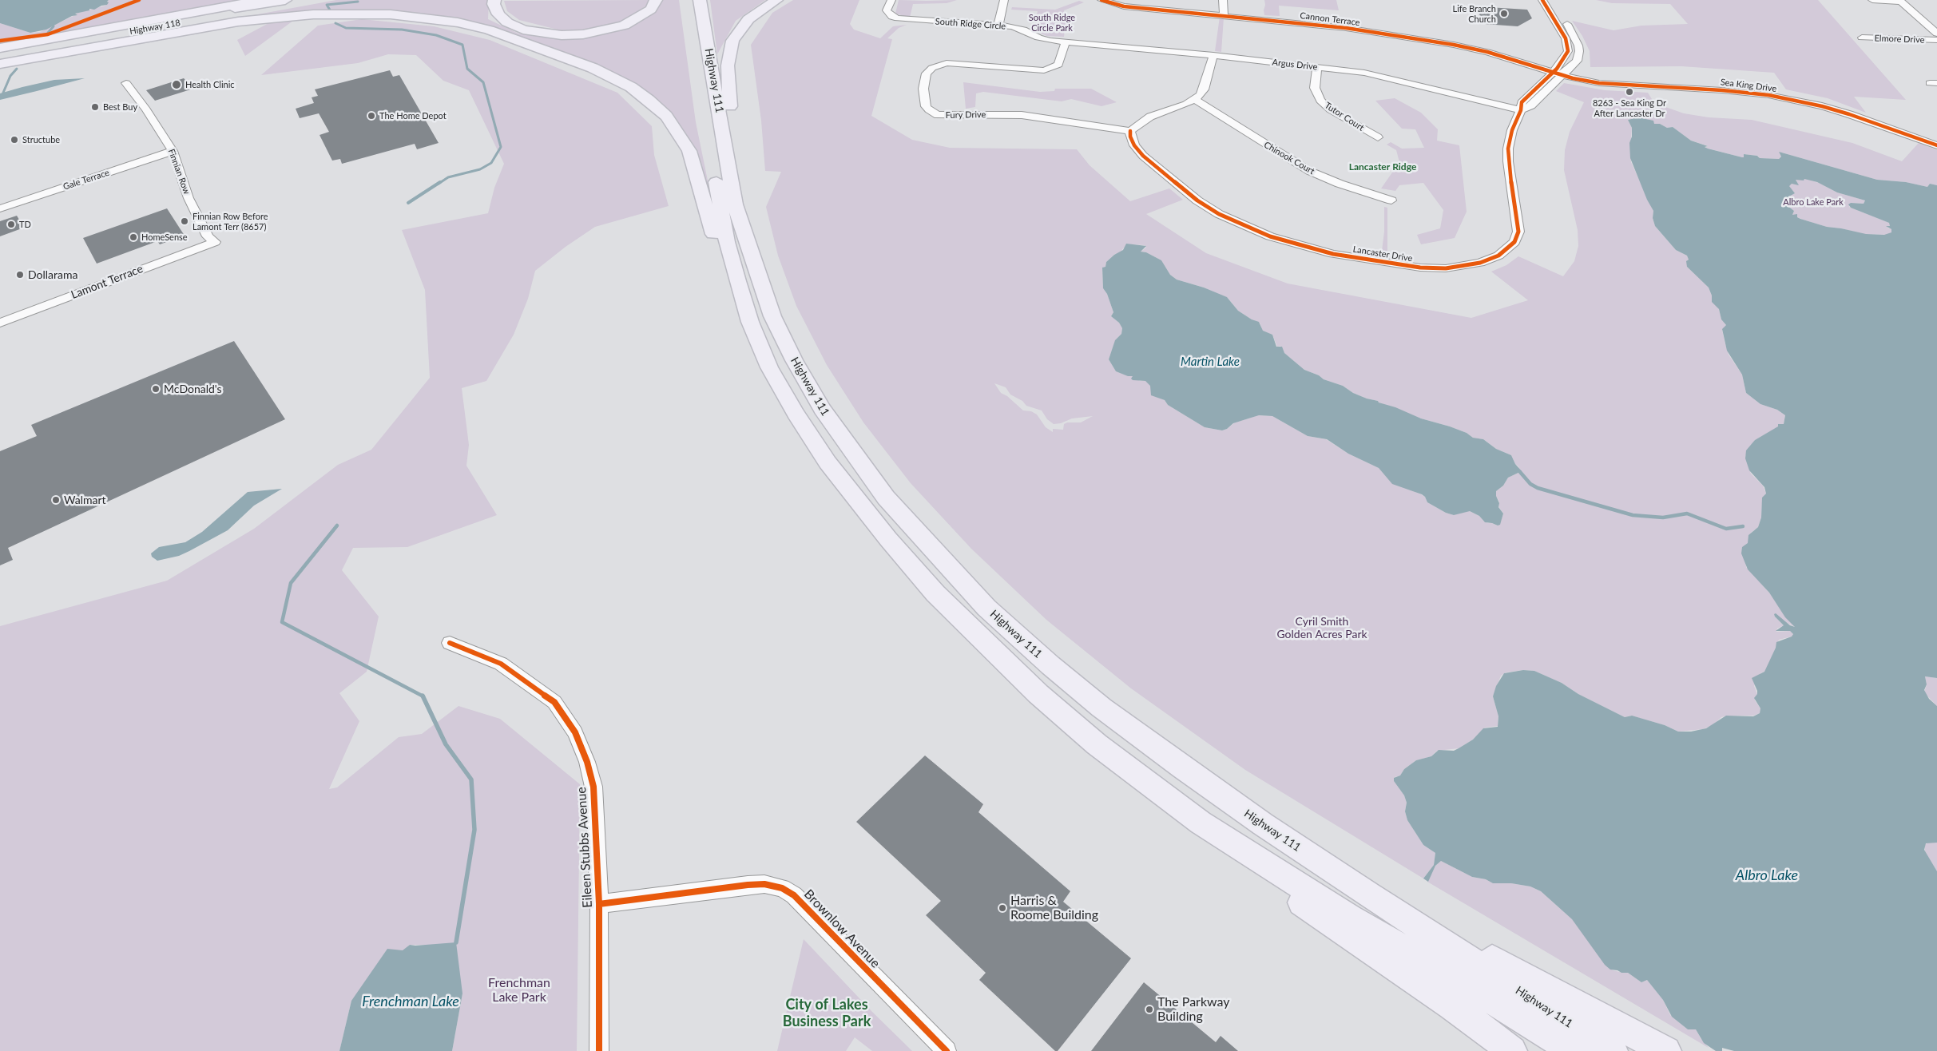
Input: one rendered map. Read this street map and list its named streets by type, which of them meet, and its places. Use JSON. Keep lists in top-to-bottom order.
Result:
{
  "streets": {
    "highway": ["Highway 118", "Highway 111"],
    "street": [
      "Cannon Terrace",
      "South Ridge Circle",
      "Elmore Drive",
      "Argus Drive",
      "Sea King Drive",
      "Fury Drive",
      "Tutor Court",
      "Chinook Court",
      "Finnian Row",
      "Gale Terrace",
      "Lancaster Drive",
      "Lamont Terrace",
      "Eileen Stubbs Avenue",
      "Brownlow Avenue"
    ]
  },
  "crossings": [
    ["Cannon Terrace", "Sea King Drive"],
    ["Cannon Terrace", "Lancaster Drive"],
    ["South Ridge Circle", "Argus Drive"],
    ["South Ridge Circle", "Fury Drive"],
    ["Argus Drive", "Fury Drive"],
    ["Argus Drive", "Tutor Court"],
    ["Argus Drive", "Lancaster Drive"],
    ["Sea King Drive", "Lancaster Drive"],
    ["Fury Drive", "Lancaster Drive"],
    ["Finnian Row", "Gale Terrace"],
    ["Finnian Row", "Lamont Terrace"],
    ["Eileen Stubbs Avenue", "Brownlow Avenue"]
  ],
  "districts": ["Lancaster Ridge", "City of Lakes Business Park"],
  "water": ["Martin Lake", "Albro Lake", "Frenchman Lake"],
  "parks": [
    "South Ridge Circle Park",
    "Albro Lake Park",
    "Cyril Smith Golden Acres Park",
    "Frenchman Lake Park"
  ],
  "places": [
    "Life Branch Church",
    "Health Clinic",
    "8263 - Sea King Dr After Lancaster Dr",
    "Best Buy",
    "The Home Depot",
    "Structube",
    "Finnian Row Before Lamont Terr (8657)",
    "TD",
    "HomeSense",
    "Dollarama",
    "McDonald's",
    "Walmart",
    "Harris & Roome Building",
    "The Parkway Building"
  ]
}
